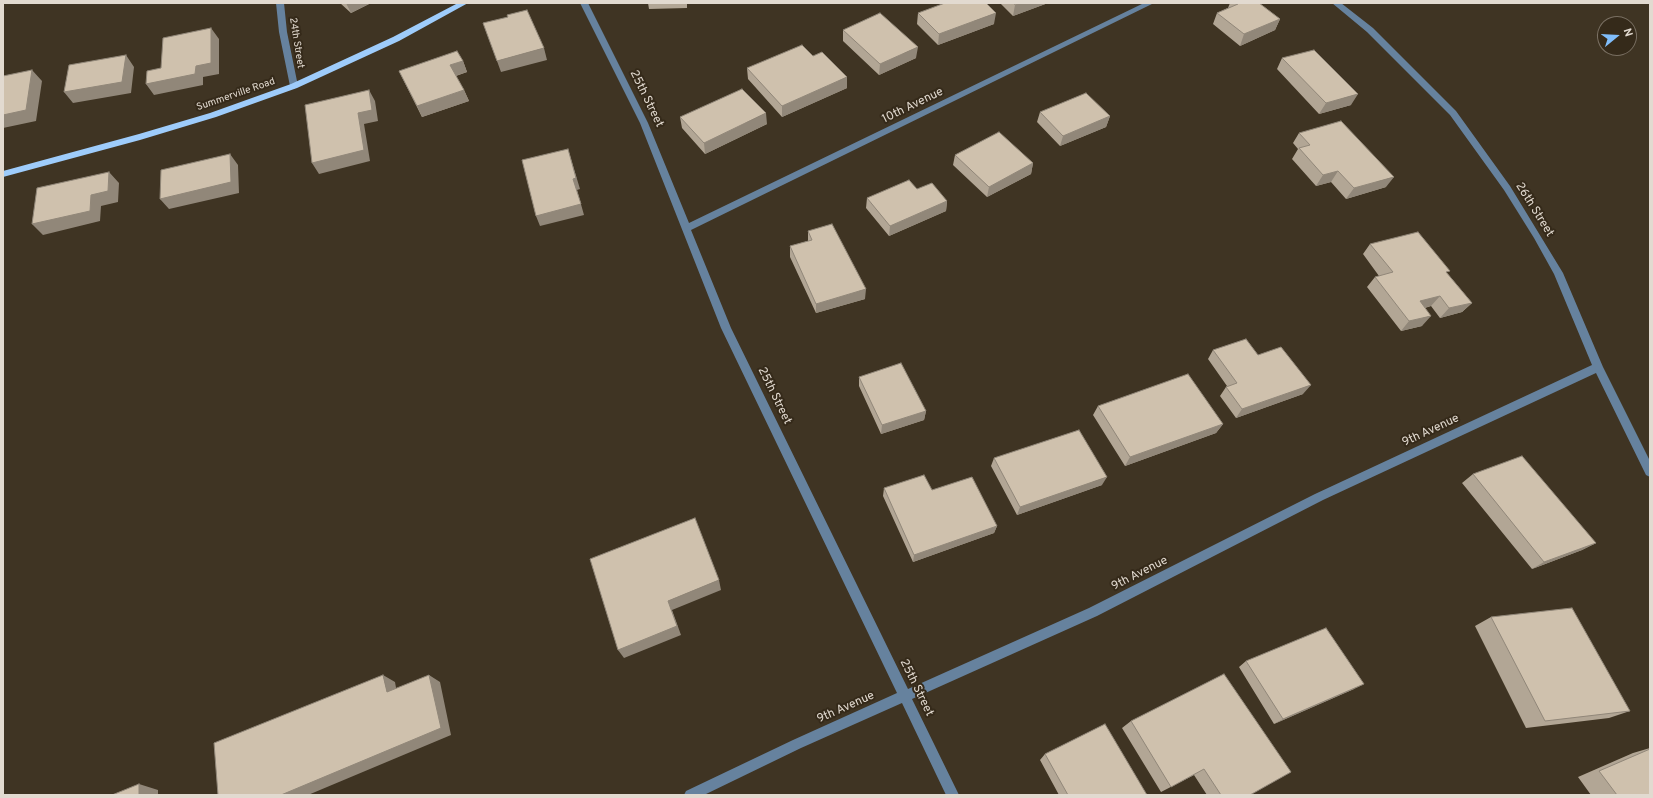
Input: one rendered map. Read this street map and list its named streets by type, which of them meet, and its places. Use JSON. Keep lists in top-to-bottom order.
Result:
{
  "streets": {
    "main road": ["Summerville Road"],
    "street": [
      "24th Street",
      "25th Street",
      "10th Avenue",
      "26th Street",
      "9th Avenue"
    ]
  },
  "crossings": [
    ["24th Street", "Summerville Road"],
    ["25th Street", "10th Avenue"],
    ["25th Street", "9th Avenue"],
    ["26th Street", "9th Avenue"]
  ],
  "north": "right"
}
